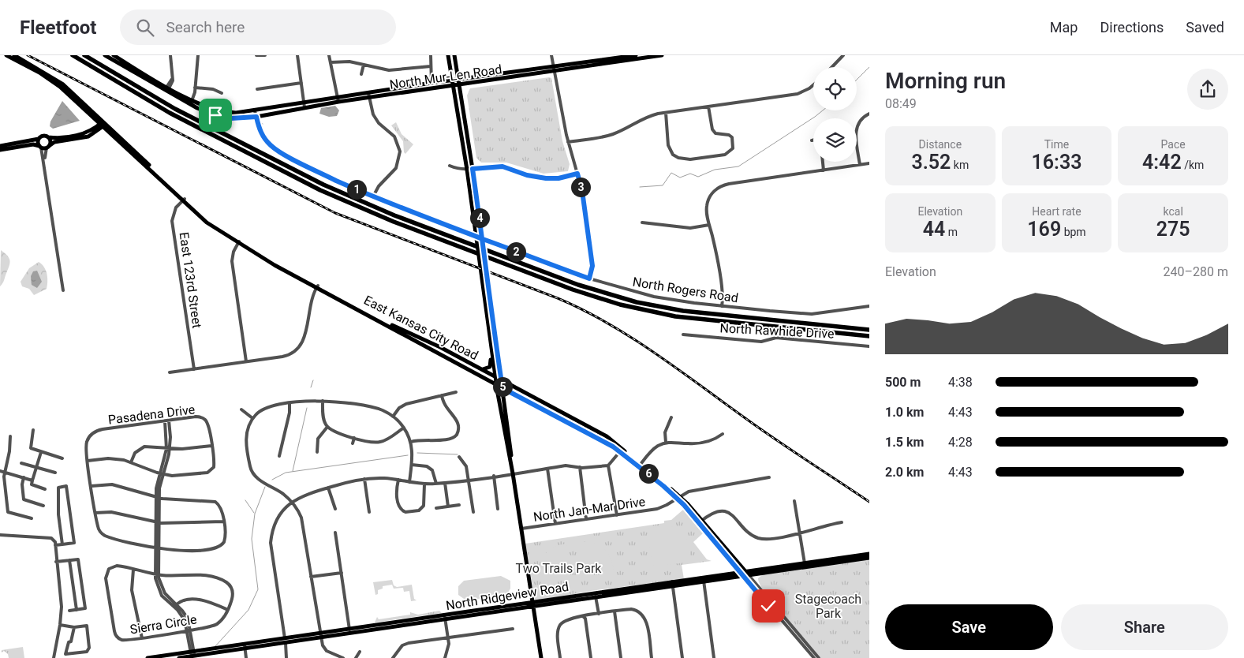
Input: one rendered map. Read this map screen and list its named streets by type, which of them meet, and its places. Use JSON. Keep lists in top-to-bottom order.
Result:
{
  "streets": {
    "main road": ["North Mur-Len Road", "East Kansas City Road", "North Ridgeview Road"],
    "street": [
      "East 123rd Street",
      "North Rogers Road",
      "North Rawhide Drive",
      "Pasadena Drive",
      "North Jan-Mar Drive",
      "Sierra Circle"
    ]
  },
  "crossings": [
    ["North Mur-Len Road", "North Rogers Road"],
    ["East 123rd Street", "East Kansas City Road"],
    ["East Kansas City Road", "North Jan-Mar Drive"],
    ["East Kansas City Road", "North Ridgeview Road"]
  ],
  "parks": ["Two Trails Park", "Stagecoach Park"],
  "page": {
    "header": "Fleetfoot",
    "search": "Search here",
    "nav": ["Map", "Directions", "Saved"],
    "heading": ["Morning run", "08:49"],
    "stats": [
      ["Distance", "3.52 km"],
      ["Time", "16:33"],
      ["Pace", "4:42 /km"],
      ["Elevation", "44 m"],
      ["Heart rate", "169 bpm"],
      ["kcal", "275"]
    ],
    "pins": [
      "3",
      "1",
      "4",
      "2",
      "5",
      "6"
    ],
    "chart": ["Elevation", "240–280 m"],
    "list": [
      {
        "name": "500 m",
        "note": "4:38"
      },
      {
        "name": "1.0 km",
        "note": "4:43"
      },
      {
        "name": "1.5 km",
        "note": "4:28"
      },
      {
        "name": "2.0 km",
        "note": "4:43"
      }
    ],
    "buttons": ["Save", "Share"]
  }
}
